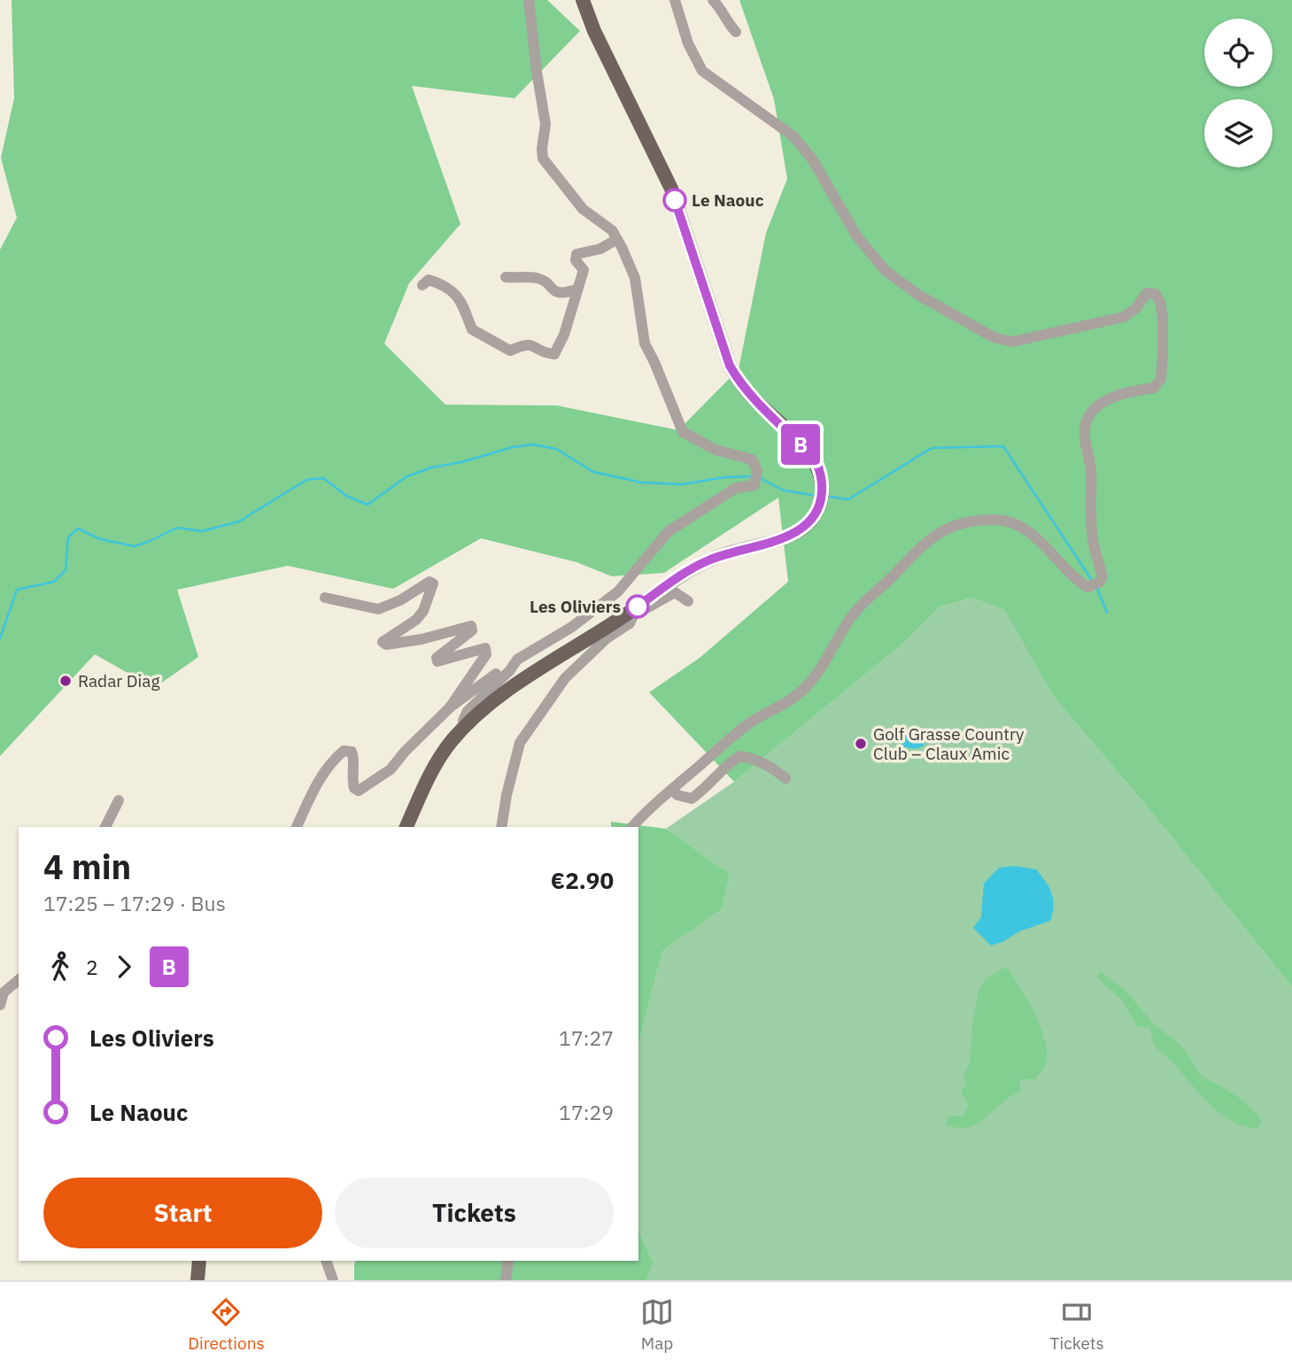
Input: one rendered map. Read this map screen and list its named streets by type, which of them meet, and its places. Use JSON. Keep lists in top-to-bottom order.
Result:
{
  "places": [
    "Le Naouc",
    "Les Oliviers",
    "Radar Diag",
    "Golf Grasse Country Club – Claux Amic"
  ],
  "lines": ["bus line B"],
  "page": {
    "on_map": "B",
    "heading": ["4 min", "17:25 – 17:29 · Bus", "€2.90"],
    "legs": ["2", "B"],
    "list": [
      {
        "name": "Les Oliviers",
        "value": "17:27"
      },
      {
        "name": "Le Naouc",
        "value": "17:29"
      }
    ],
    "buttons": ["Start", "Tickets"],
    "tabs": ["Directions", "Map", "Tickets"]
  }
}
